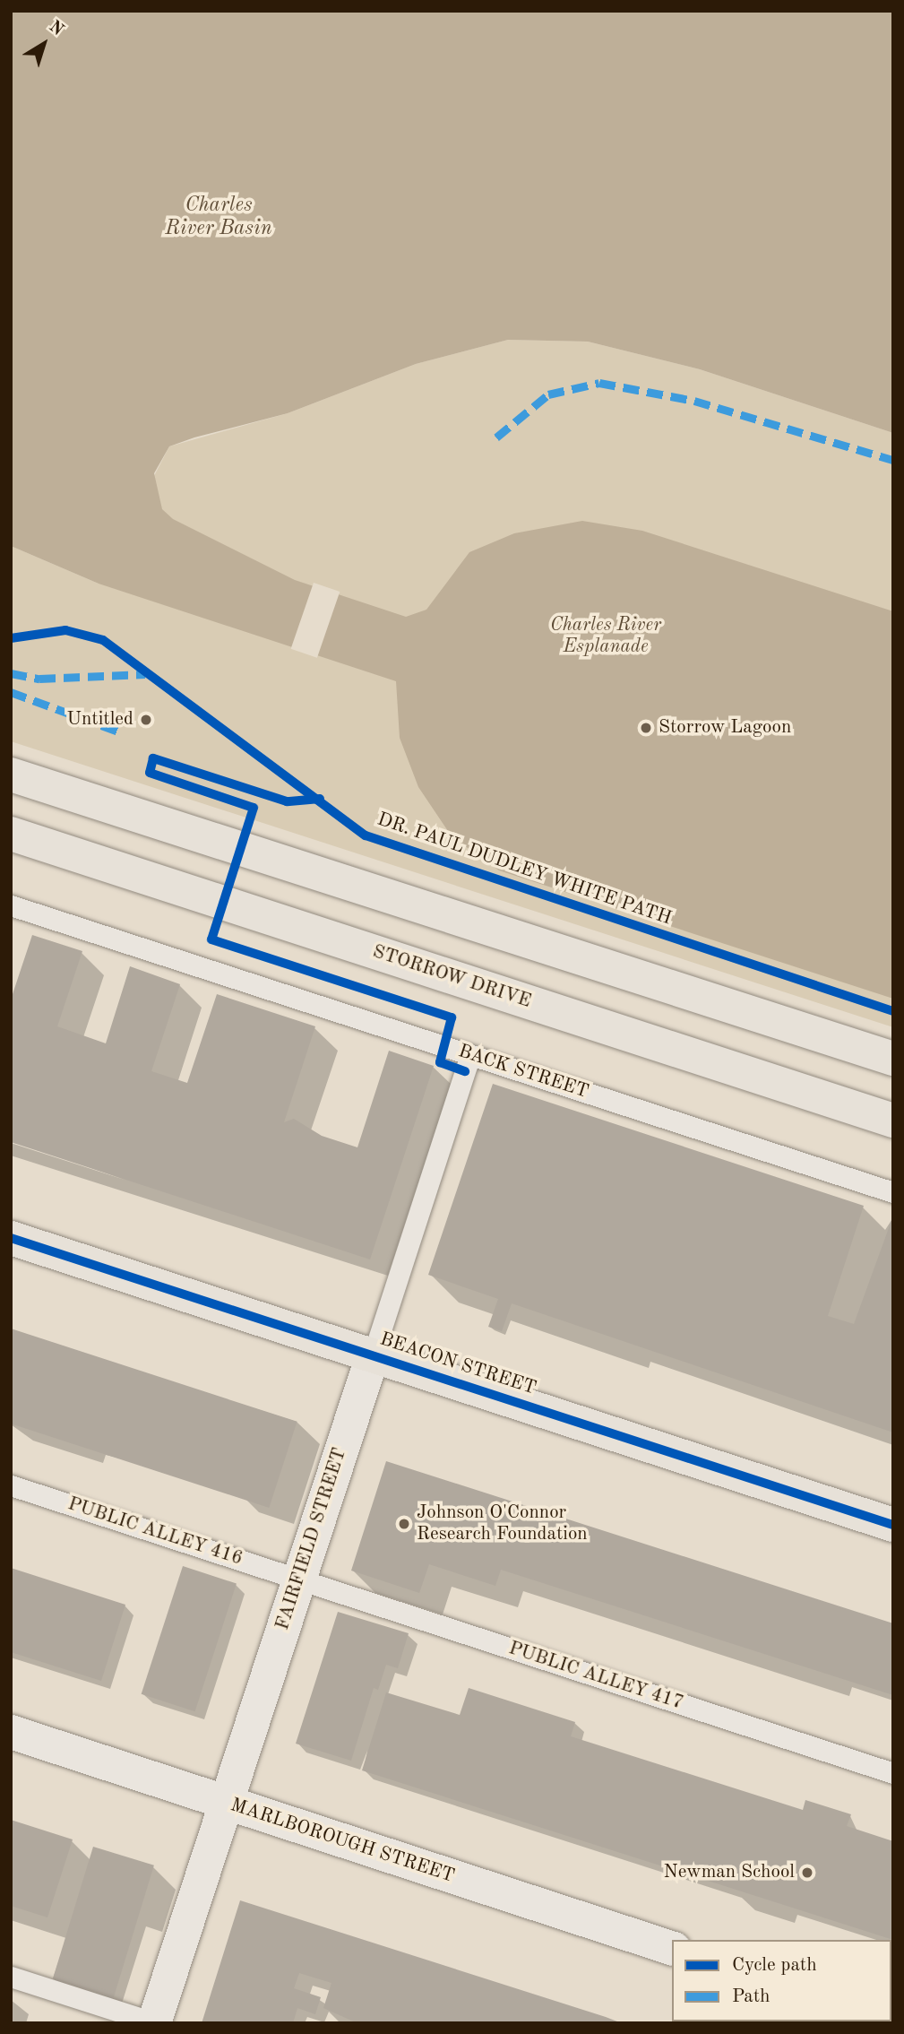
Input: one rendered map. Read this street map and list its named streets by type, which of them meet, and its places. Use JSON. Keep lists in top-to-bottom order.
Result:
{
  "streets": {
    "main road": ["STORROW DRIVE", "BEACON STREET"],
    "street": ["FAIRFIELD STREET", "MARLBOROUGH STREET"],
    "lane": ["BACK STREET", "PUBLIC ALLEY 416", "PUBLIC ALLEY 417"],
    "cycle path": ["DR. PAUL DUDLEY WHITE PATH"]
  },
  "crossings": [
    ["BACK STREET", "FAIRFIELD STREET"],
    ["BEACON STREET", "FAIRFIELD STREET"],
    ["PUBLIC ALLEY 416", "FAIRFIELD STREET"],
    ["PUBLIC ALLEY 416", "PUBLIC ALLEY 417"],
    ["FAIRFIELD STREET", "PUBLIC ALLEY 417"],
    ["FAIRFIELD STREET", "MARLBOROUGH STREET"]
  ],
  "water": ["Charles River Basin"],
  "parks": ["Charles River Esplanade"],
  "places": [
    "Untitled",
    "Storrow Lagoon",
    "Johnson O'Connor Research Foundation",
    "Newman School"
  ],
  "legend": ["Cycle path", "Path"],
  "north": "top right"
}
